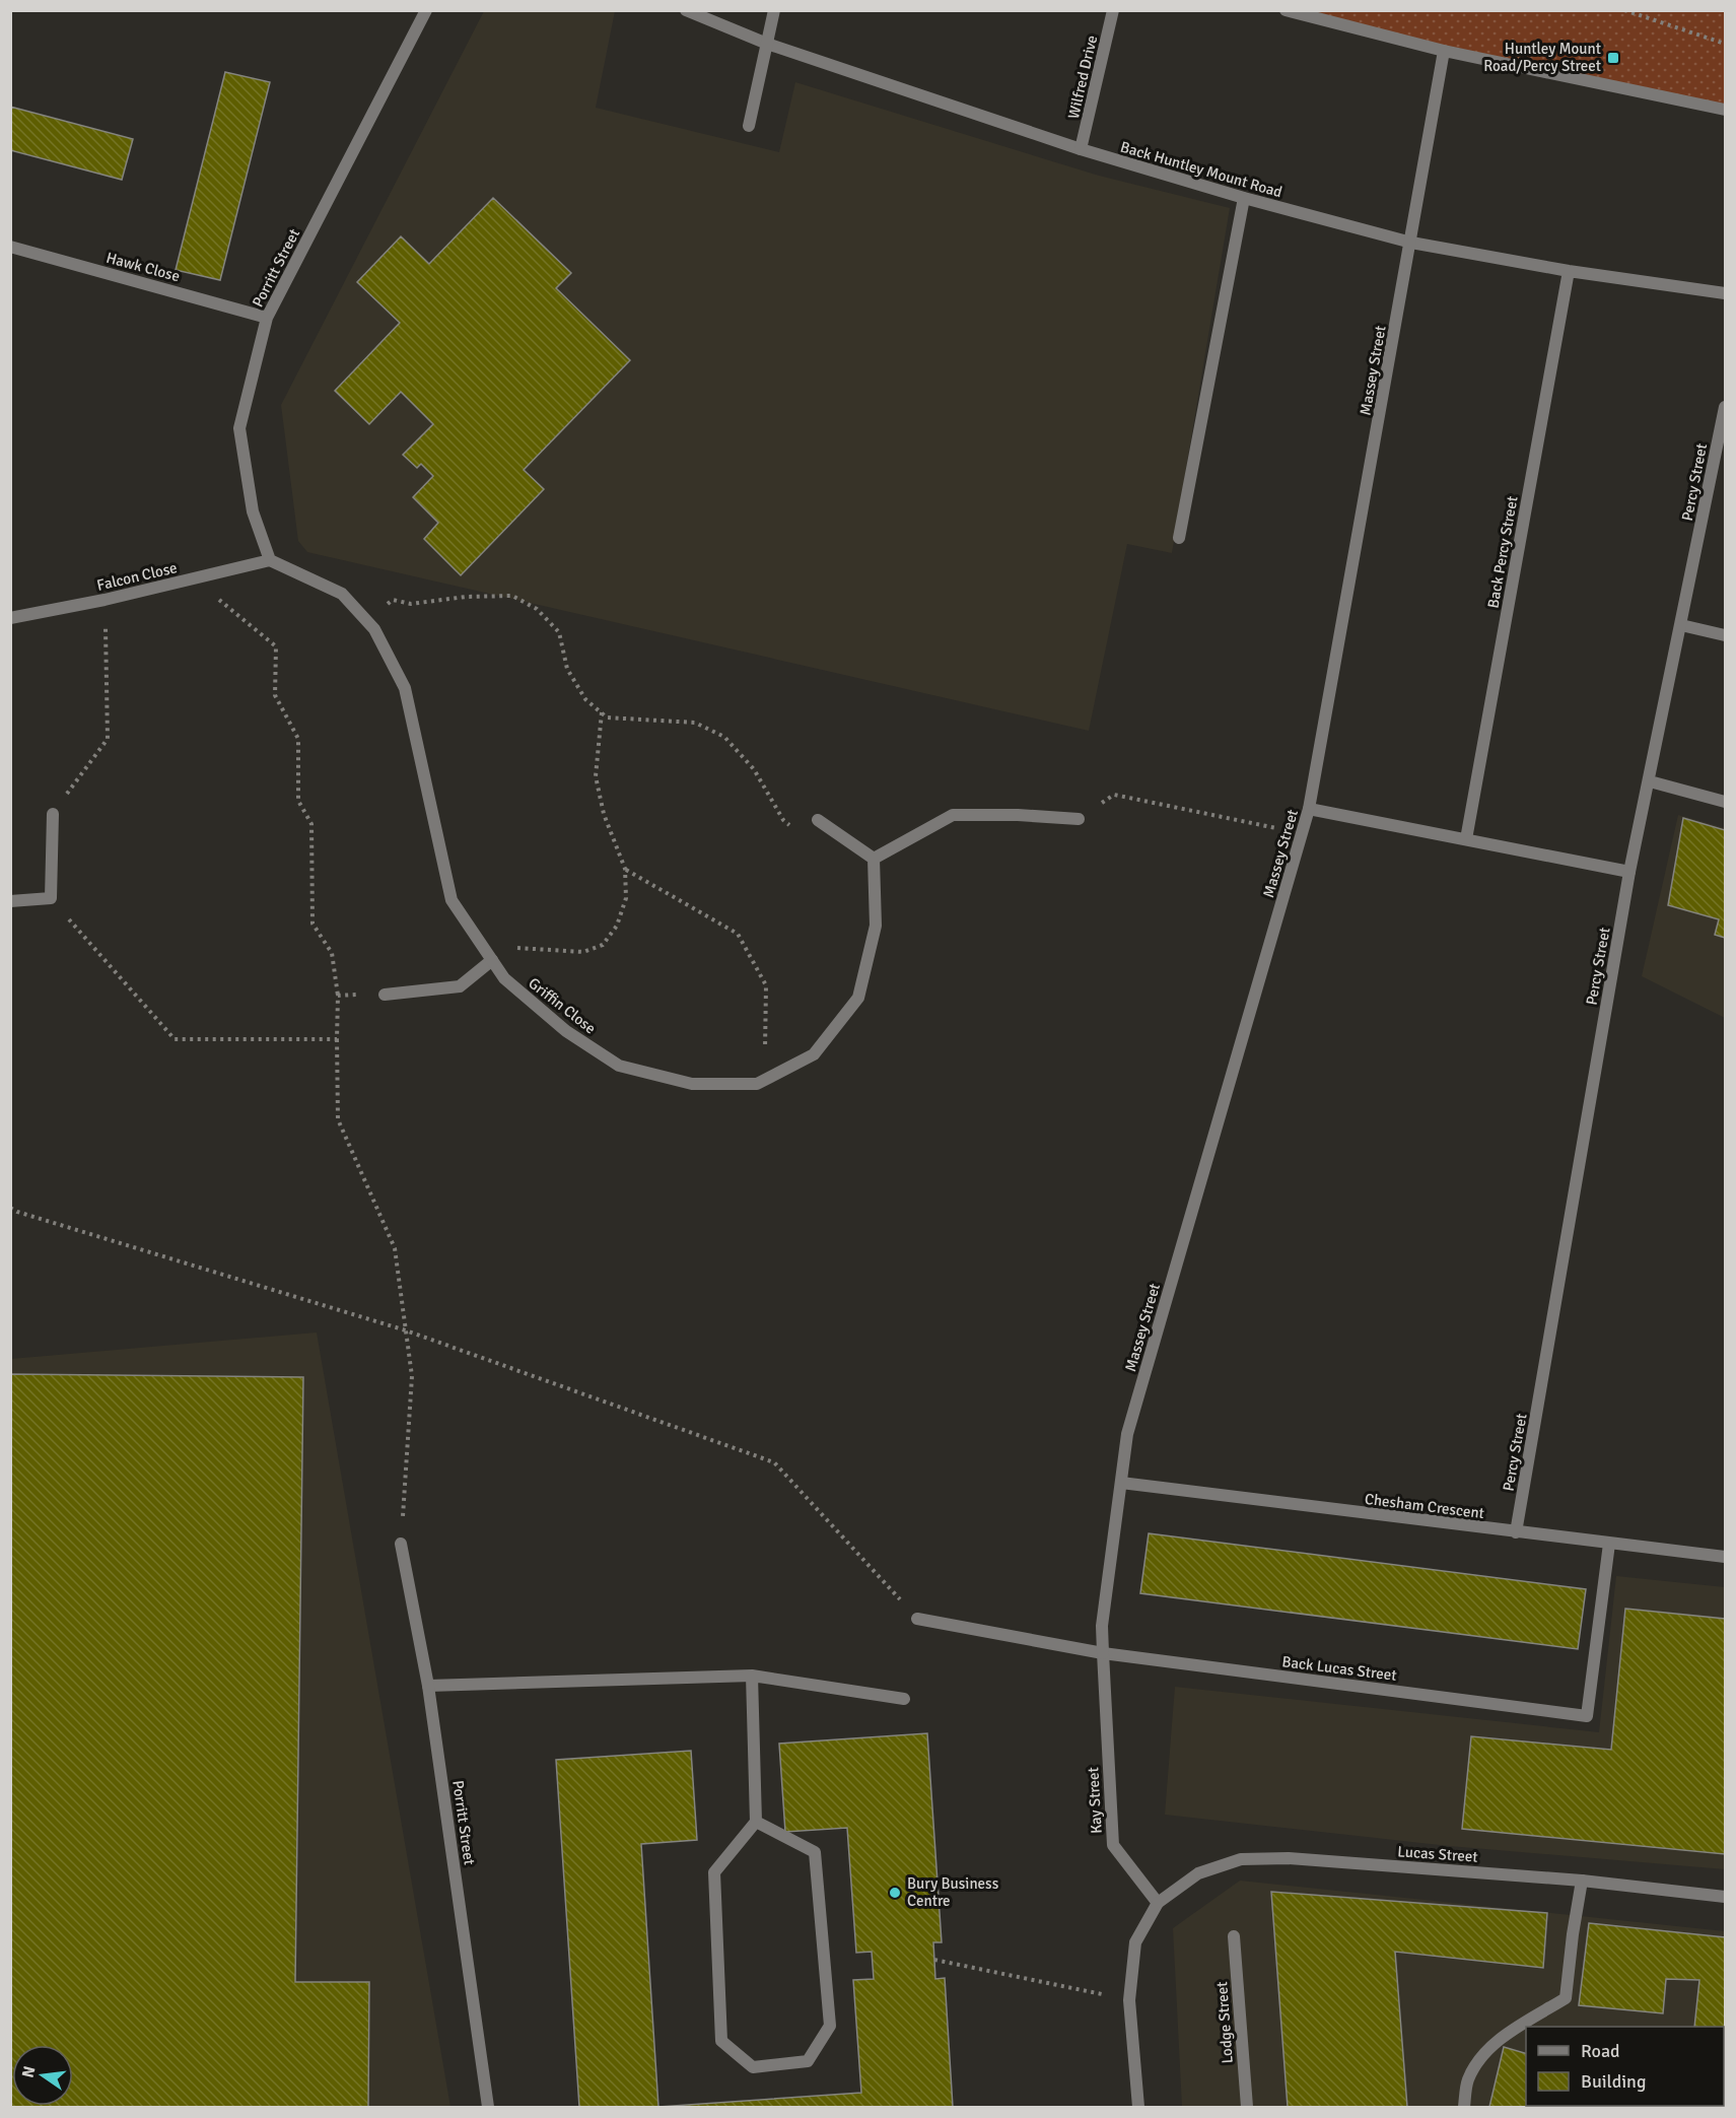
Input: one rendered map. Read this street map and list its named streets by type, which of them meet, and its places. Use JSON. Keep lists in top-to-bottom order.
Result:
{
  "streets": {
    "street": [
      "Wilfred Drive",
      "Back Huntley Mount Road",
      "Hawk Close",
      "Porritt Street",
      "Massey Street",
      "Percy Street",
      "Back Percy Street",
      "Falcon Close",
      "Griffin Close",
      "Chesham Crescent",
      "Back Lucas Street",
      "Kay Street",
      "Lucas Street",
      "Lodge Street"
    ]
  },
  "crossings": [
    ["Wilfred Drive", "Back Huntley Mount Road"],
    ["Back Huntley Mount Road", "Massey Street"],
    ["Back Huntley Mount Road", "Back Percy Street"],
    ["Hawk Close", "Porritt Street"],
    ["Porritt Street", "Falcon Close"],
    ["Porritt Street", "Griffin Close"],
    ["Massey Street", "Chesham Crescent"],
    ["Massey Street", "Back Lucas Street"],
    ["Massey Street", "Kay Street"],
    ["Percy Street", "Chesham Crescent"],
    ["Falcon Close", "Griffin Close"],
    ["Chesham Crescent", "Back Lucas Street"],
    ["Back Lucas Street", "Kay Street"],
    ["Kay Street", "Lucas Street"]
  ],
  "places": {
    "transit": ["Huntley Mount Road/Percy Street"],
    "other": ["Bury Business Centre"]
  },
  "legend": ["Road", "Building"],
  "north": "left"
}
